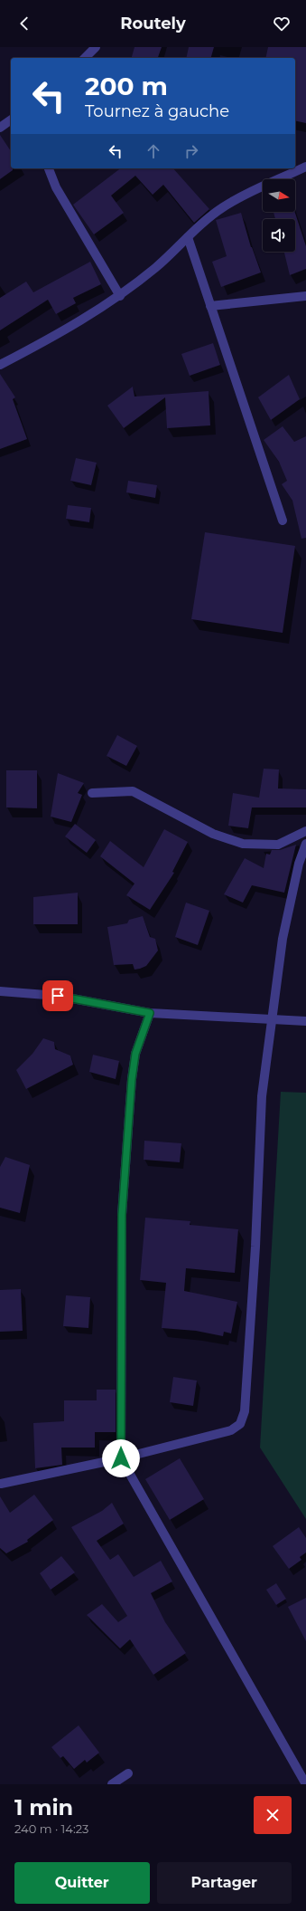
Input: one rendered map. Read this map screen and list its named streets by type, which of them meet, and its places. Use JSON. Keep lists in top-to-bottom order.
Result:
{
  "north": "right",
  "page": {
    "header": "Routely",
    "turn": ["200 m", "Tournez à gauche"],
    "heading": ["1 min", "240 m · 14:23"],
    "buttons": ["Quitter", "Partager"]
  }
}
